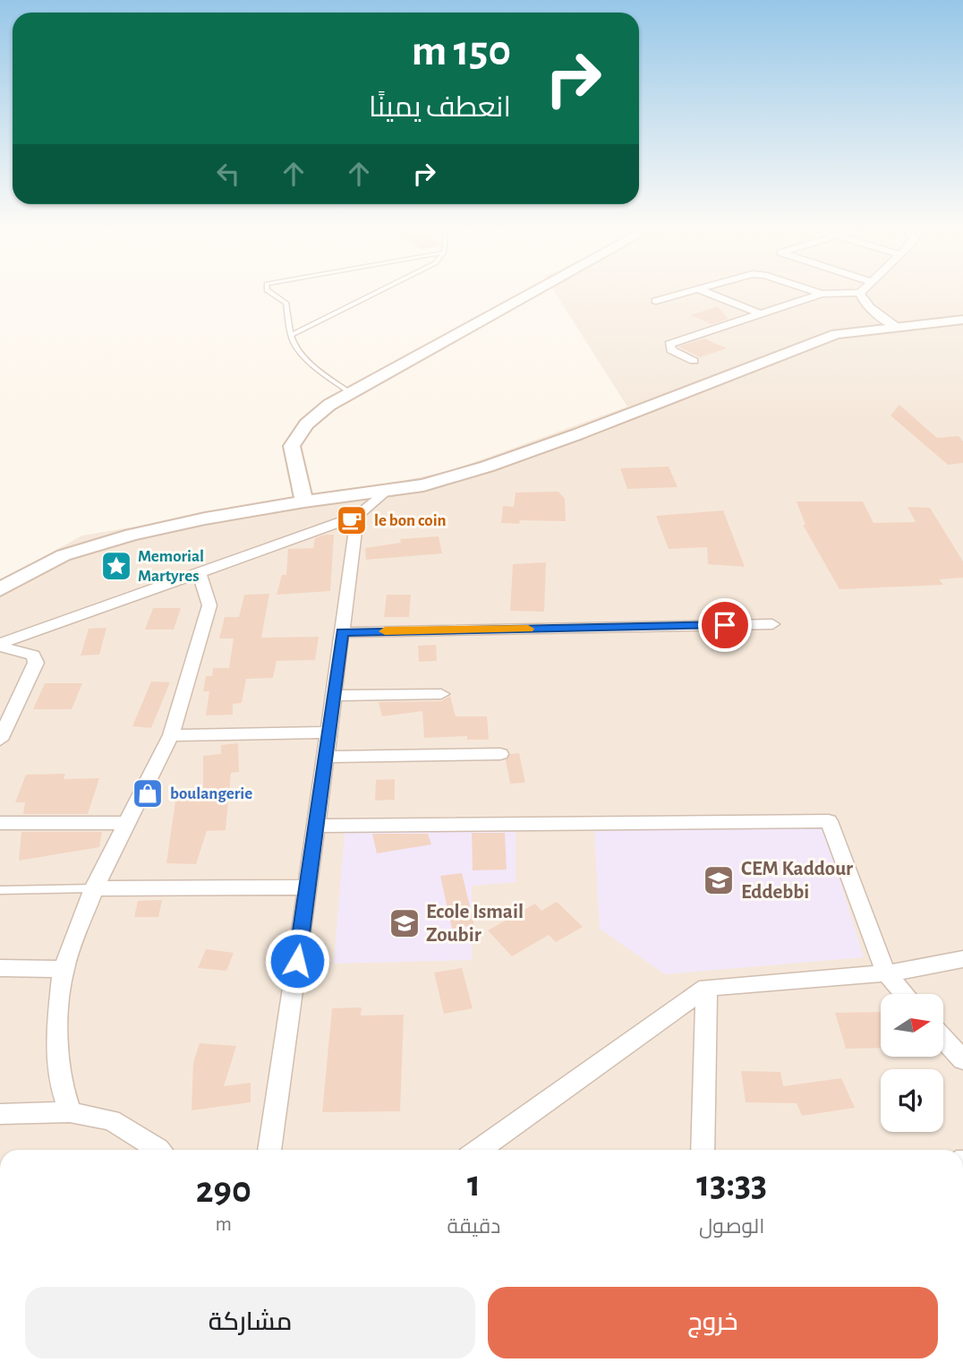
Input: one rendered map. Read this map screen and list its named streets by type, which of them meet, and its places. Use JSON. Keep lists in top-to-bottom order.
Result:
{
  "places": {
    "cafe": ["le bon coin"],
    "place": ["Memorial Martyres"],
    "shop": ["boulangerie"],
    "school or university": ["CEM Kaddour Eddebbi", "Ecole Ismail Zoubir"]
  },
  "north": "right",
  "page": {
    "turn": ["150 m", "انعطف يمينًا"],
    "eta": [
      "13:33",
      "الوصول",
      "1",
      "دقيقة",
      "290",
      "m"
    ],
    "buttons": ["خروج", "مشاركة"]
  }
}
